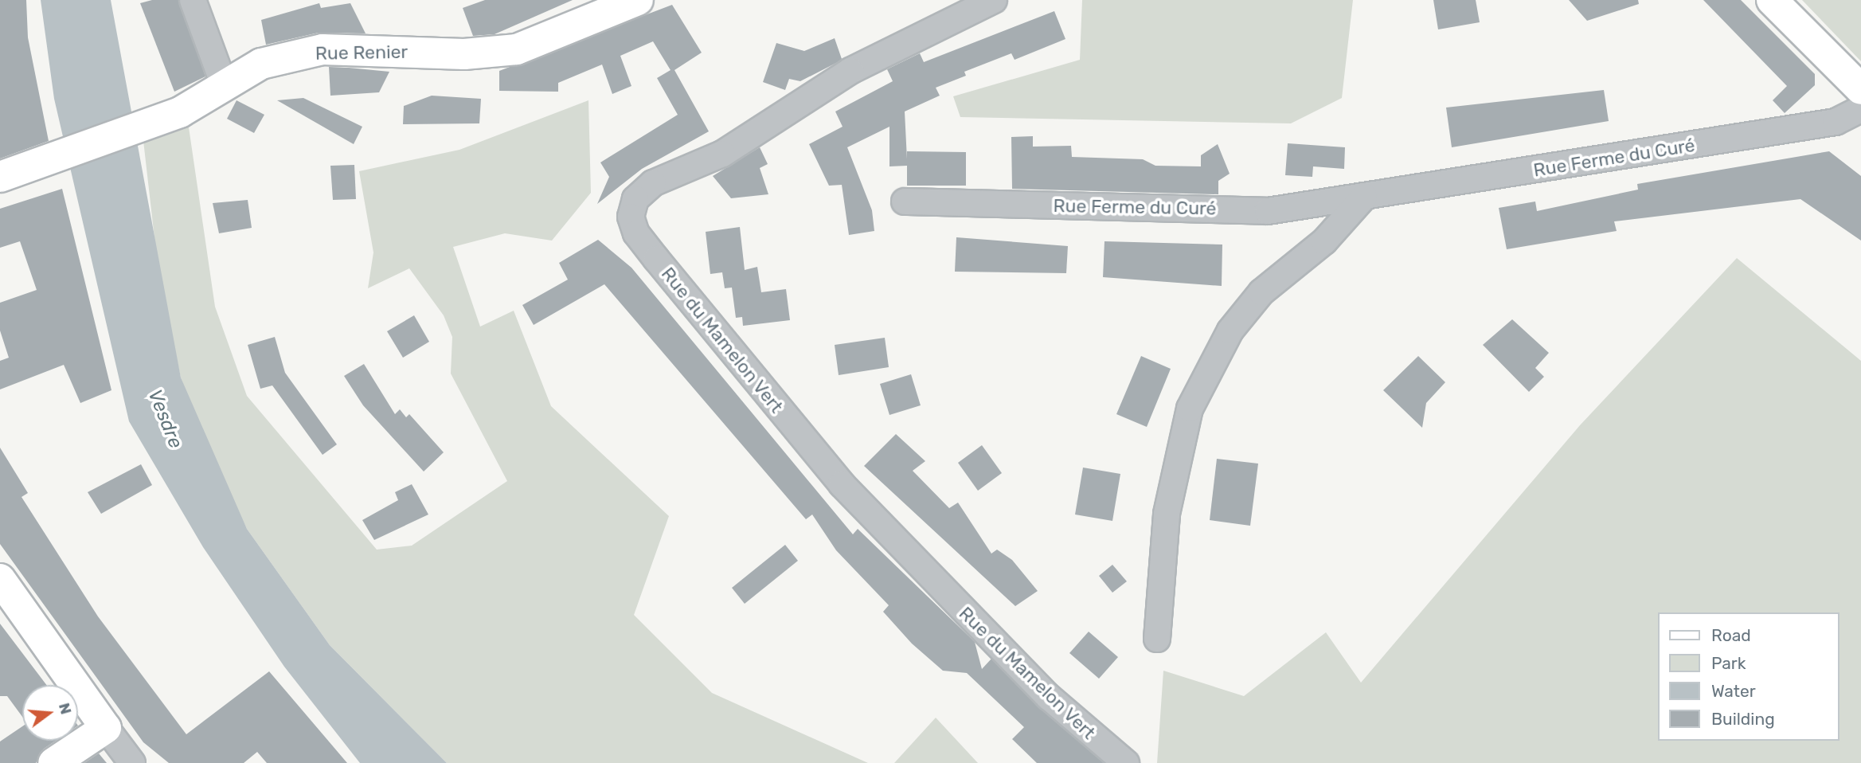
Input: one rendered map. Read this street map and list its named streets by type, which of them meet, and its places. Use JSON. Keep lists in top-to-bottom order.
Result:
{
  "streets": {
    "street": ["Rue Renier", "Rue Ferme du Curé", "Rue du Mamelon Vert"]
  },
  "water": ["Vesdre"],
  "legend": [
    "Road",
    "Park",
    "Water",
    "Building"
  ],
  "north": "right"
}
